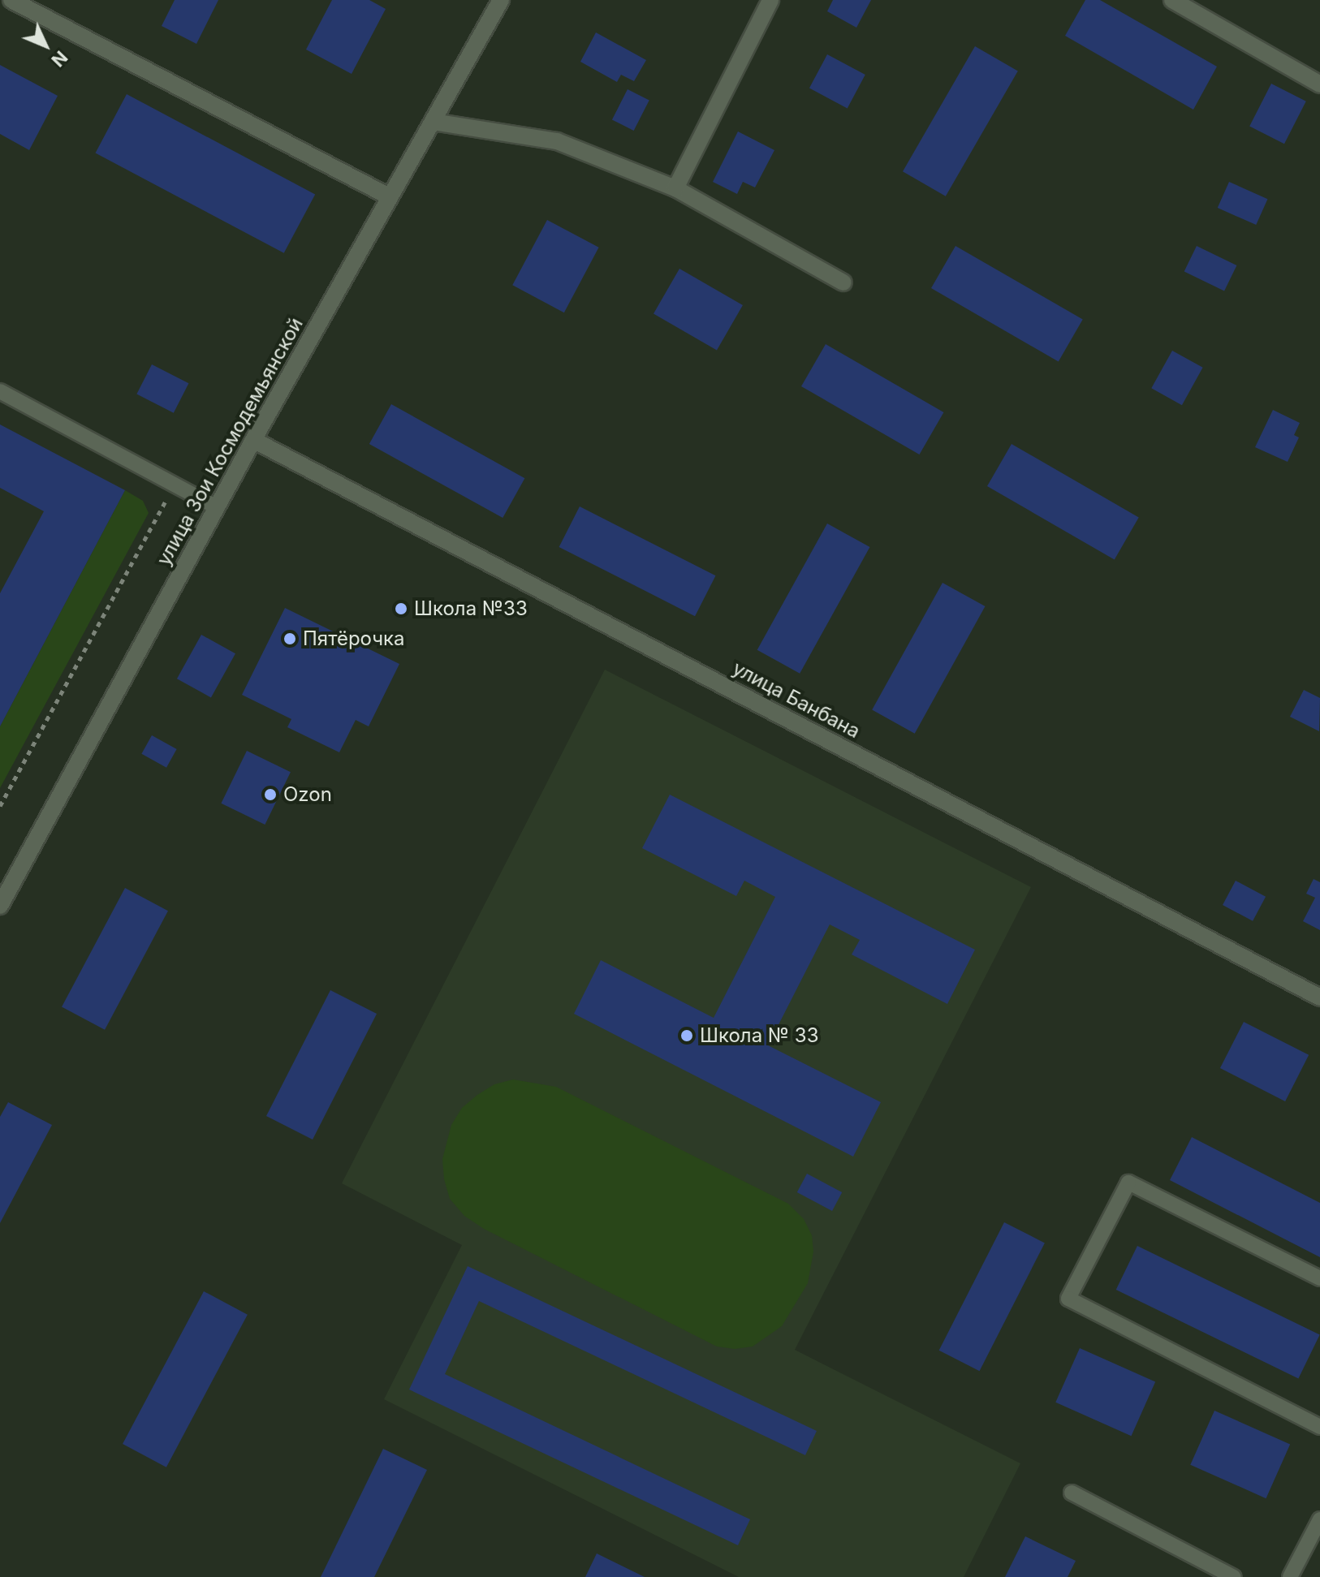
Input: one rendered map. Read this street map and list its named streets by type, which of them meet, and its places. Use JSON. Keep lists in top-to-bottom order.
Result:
{
  "streets": {
    "street": ["улица Зои Космодемьянской", "улица Банбана"]
  },
  "crossings": [
    ["улица Зои Космодемьянской", "улица Банбана"]
  ],
  "places": [
    "Школа №33",
    "Пятёрочка",
    "Ozon",
    "Школа № 33"
  ],
  "north": "bottom right"
}
